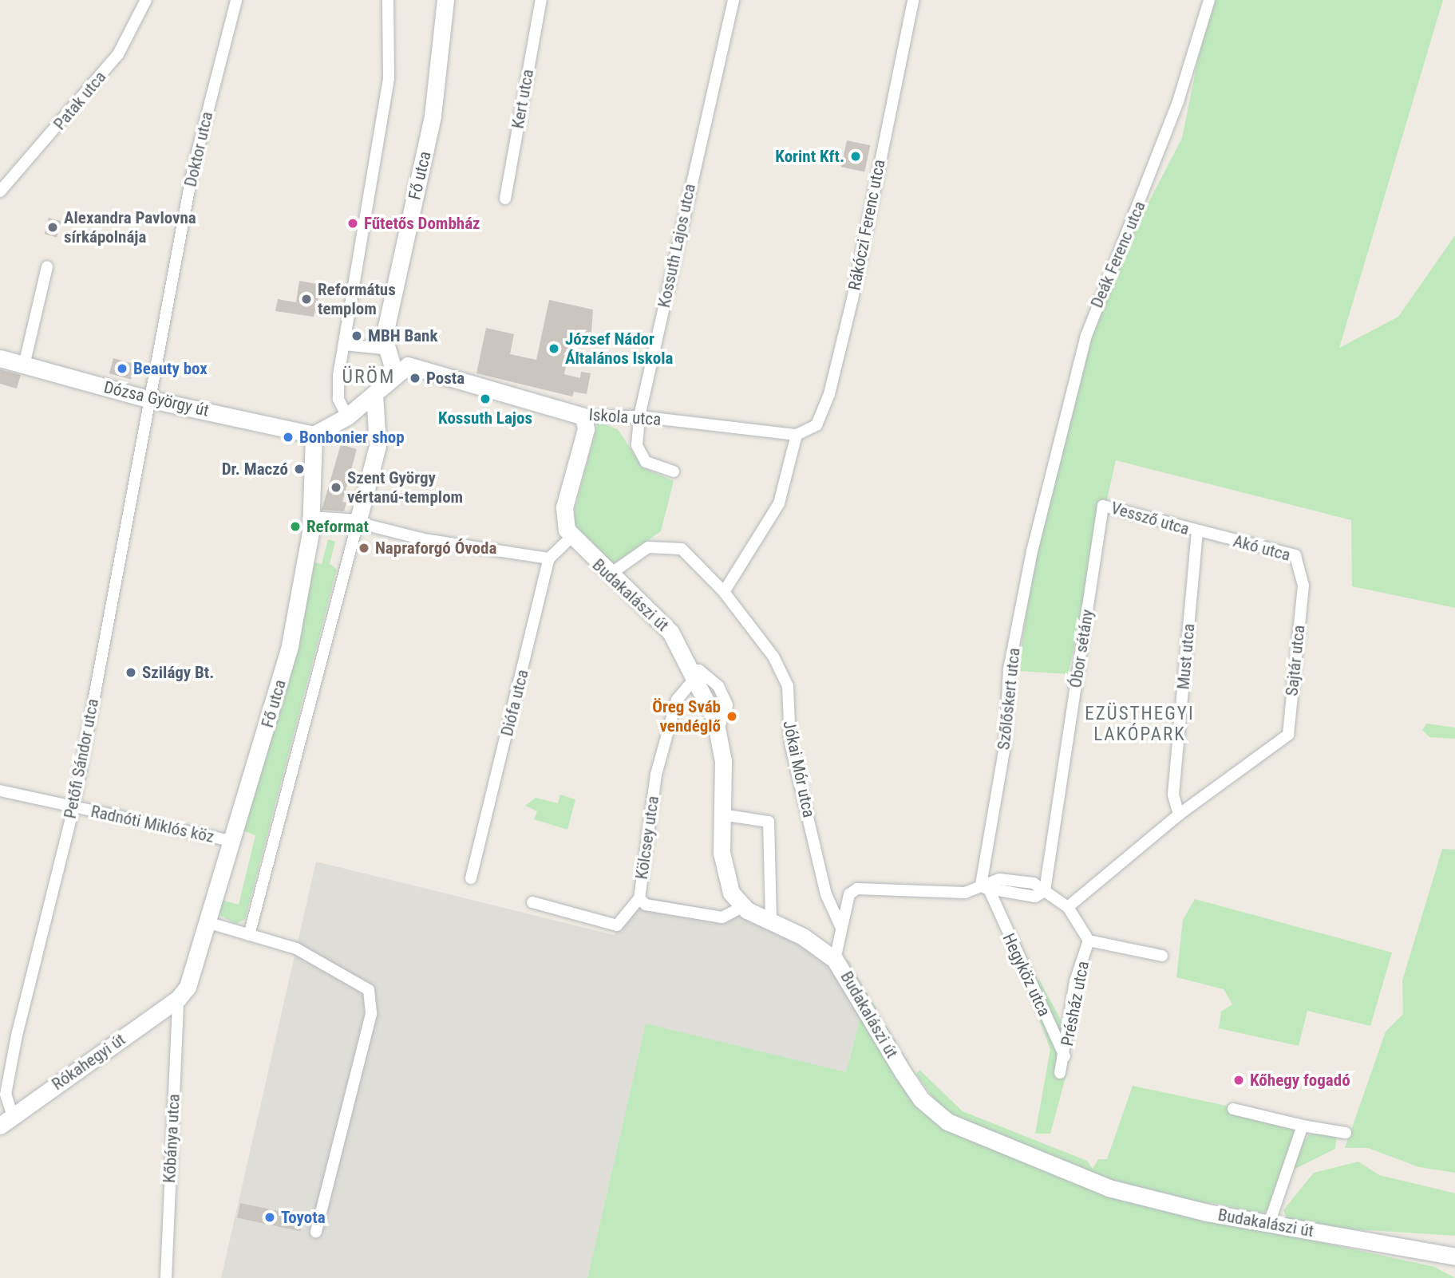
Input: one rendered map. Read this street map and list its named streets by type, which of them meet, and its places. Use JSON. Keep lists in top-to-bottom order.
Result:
{
  "streets": {
    "main road": [
      "Fő utca",
      "Dózsa György út",
      "Iskola utca",
      "Budakalászi út",
      "Rókahegyi út"
    ],
    "street": [
      "Kert utca",
      "Patak utca",
      "Doktor utca",
      "Rákóczi Ferenc utca",
      "Kossuth Lajos utca",
      "Deák Ferenc utca",
      "Vessző utca",
      "Akó utca",
      "Óbor sétány",
      "Must utca",
      "Sajtár utca",
      "Szőlőskert utca",
      "Diófa utca",
      "Petőfi Sándor utca",
      "Jókai Mór utca",
      "Radnóti Miklós köz",
      "Kölcsey utca",
      "Hegyköz utca",
      "Présház utca",
      "Kőbánya utca"
    ]
  },
  "crossings": [
    ["Doktor utca", "Dózsa György út"],
    ["Doktor utca", "Petőfi Sándor utca"],
    ["Fő utca", "Dózsa György út"],
    ["Fő utca", "Radnóti Miklós köz"],
    ["Fő utca", "Rókahegyi út"],
    ["Fő utca", "Kőbánya utca"],
    ["Rákóczi Ferenc utca", "Iskola utca"],
    ["Kossuth Lajos utca", "Iskola utca"],
    ["Deák Ferenc utca", "Szőlőskert utca"],
    ["Dózsa György út", "Petőfi Sándor utca"],
    ["Vessző utca", "Akó utca"],
    ["Vessző utca", "Óbor sétány"],
    ["Vessző utca", "Must utca"],
    ["Akó utca", "Must utca"],
    ["Akó utca", "Sajtár utca"],
    ["Budakalászi út", "Jókai Mór utca"],
    ["Budakalászi út", "Kölcsey utca"],
    ["Must utca", "Sajtár utca"],
    ["Petőfi Sándor utca", "Radnóti Miklós köz"],
    ["Petőfi Sándor utca", "Rókahegyi út"],
    ["Hegyköz utca", "Présház utca"],
    ["Rókahegyi út", "Kőbánya utca"]
  ],
  "districts": ["ÜRÖM", "EZÜSTHEGYI LAKÓPARK"],
  "places": [
    "Korint Kft.",
    "Fűtetős Dombház",
    "Alexandra Pavlovna sírkápolnája",
    "Református templom",
    "MBH Bank",
    "József Nádor Általános Iskola",
    "Beauty box",
    "Posta",
    "Kossuth Lajos",
    "Bonbonier shop",
    "Dr. Maczó",
    "Szent György vértanú-templom",
    "Reformat",
    "Napraforgó Óvoda",
    "Szilágy Bt.",
    "Öreg Sváb vendéglő",
    "Kőhegy fogadó",
    "Toyota"
  ]
}
